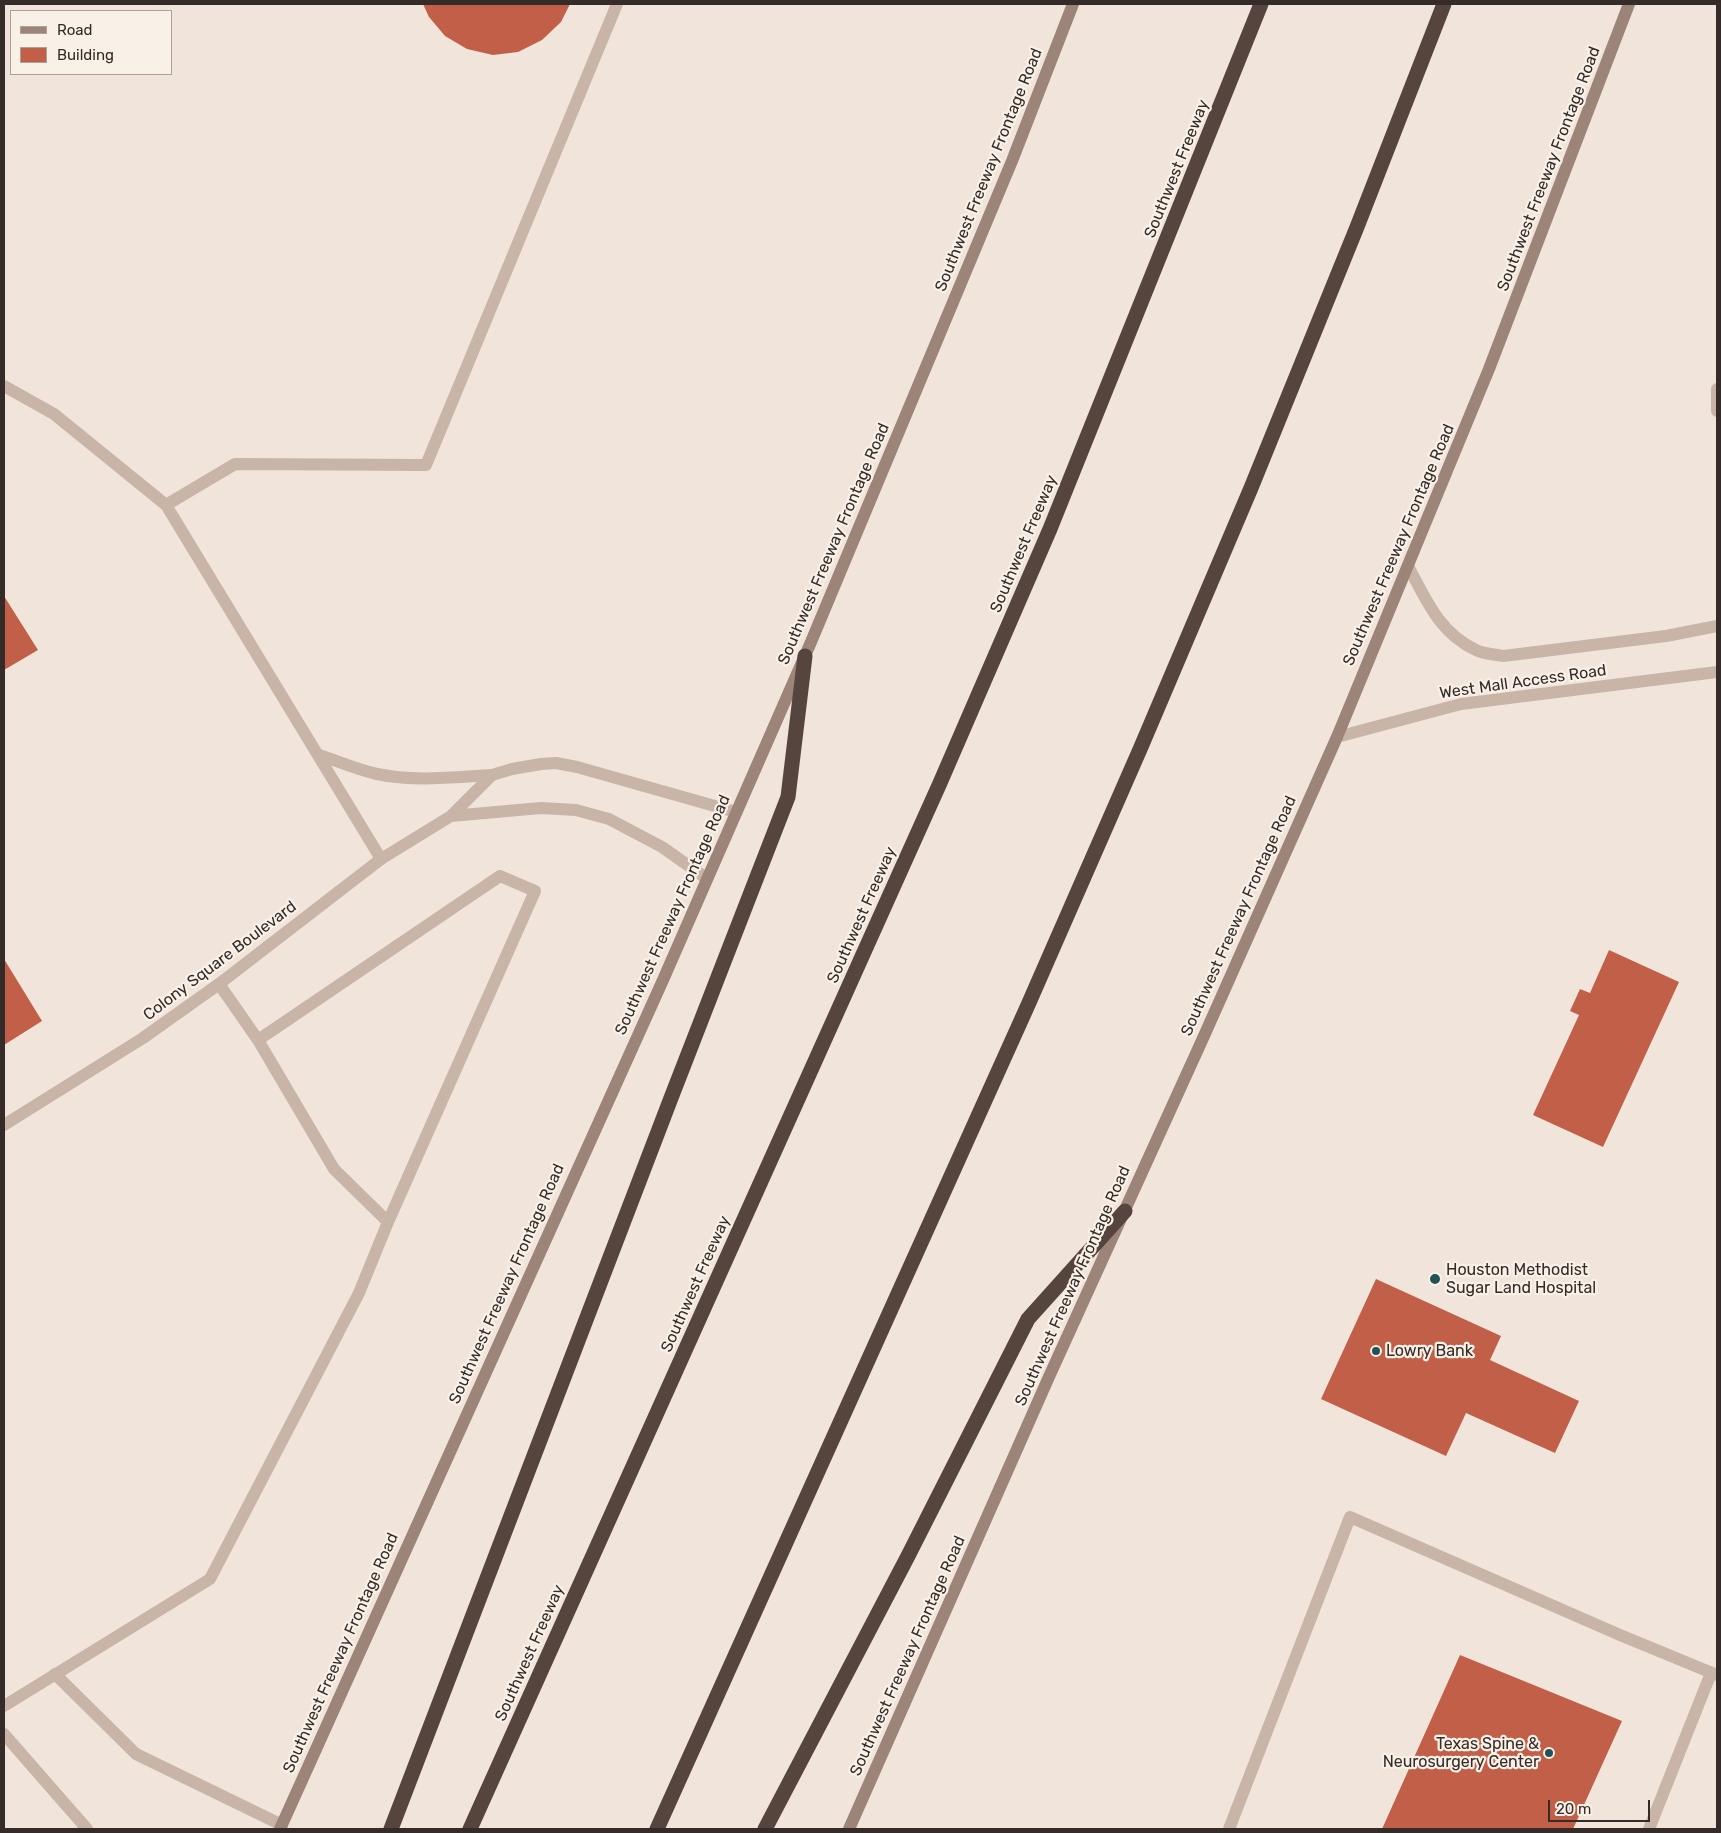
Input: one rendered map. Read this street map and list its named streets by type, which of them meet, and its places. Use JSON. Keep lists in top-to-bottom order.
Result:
{
  "streets": {
    "highway": ["Southwest Freeway"],
    "main road": ["Southwest Freeway Frontage Road"],
    "street": ["West Mall Access Road", "Colony Square Boulevard"]
  },
  "crossings": [
    ["Southwest Freeway Frontage Road", "West Mall Access Road"],
    ["Southwest Freeway Frontage Road", "Colony Square Boulevard"]
  ],
  "places": ["Houston Methodist Sugar Land Hospital", "Lowry Bank", "Texas Spine & Neurosurgery Center"],
  "legend": ["Road", "Building"],
  "scale_bar": "20 m"
}
